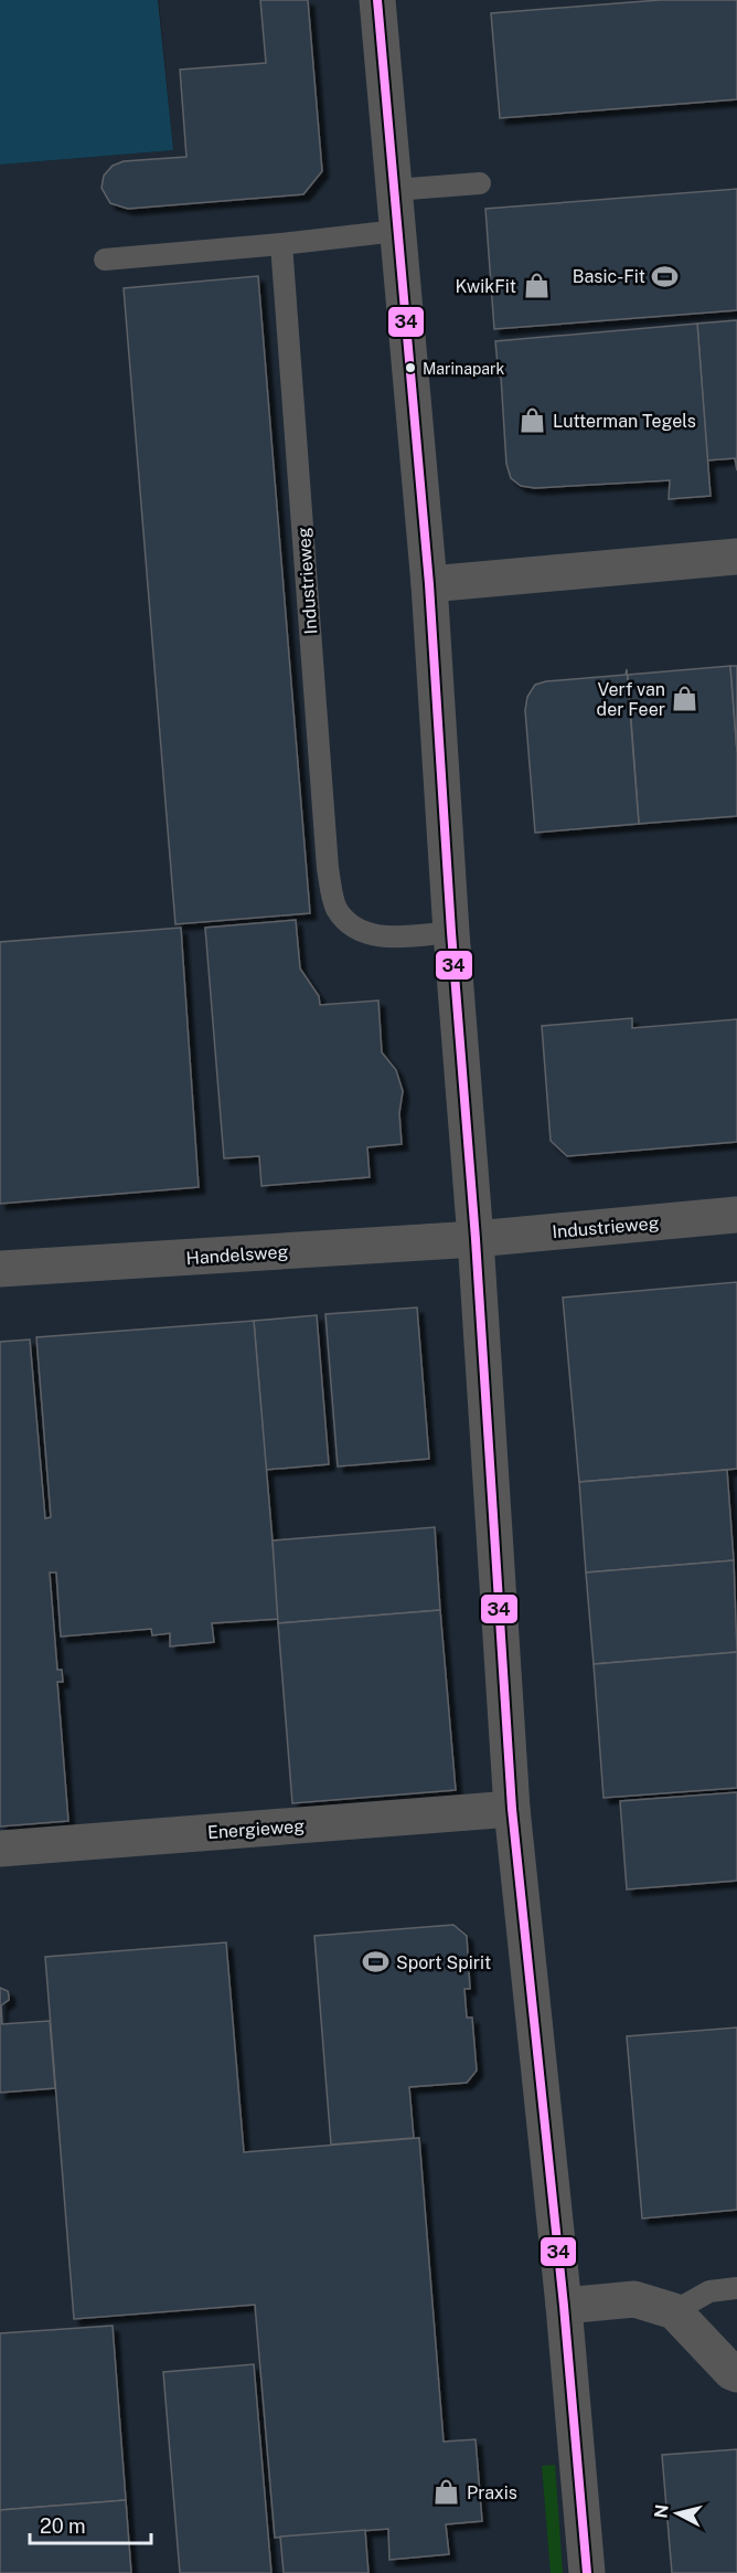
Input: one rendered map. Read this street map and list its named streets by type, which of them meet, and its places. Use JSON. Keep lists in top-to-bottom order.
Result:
{
  "streets": {
    "street": ["Industrieweg", "Handelsweg", "Energieweg"]
  },
  "crossings": [
    ["Industrieweg", "Handelsweg"]
  ],
  "places": {
    "sports": ["Basic-Fit", "Sport Spirit"],
    "shop": [
      "KwikFit",
      "Lutterman Tegels",
      "Verf van der Feer",
      "Praxis"
    ],
    "other": ["Marinapark"]
  },
  "lines": ["transit line 34"],
  "scale_bar": "20 m",
  "north": "left"
}
